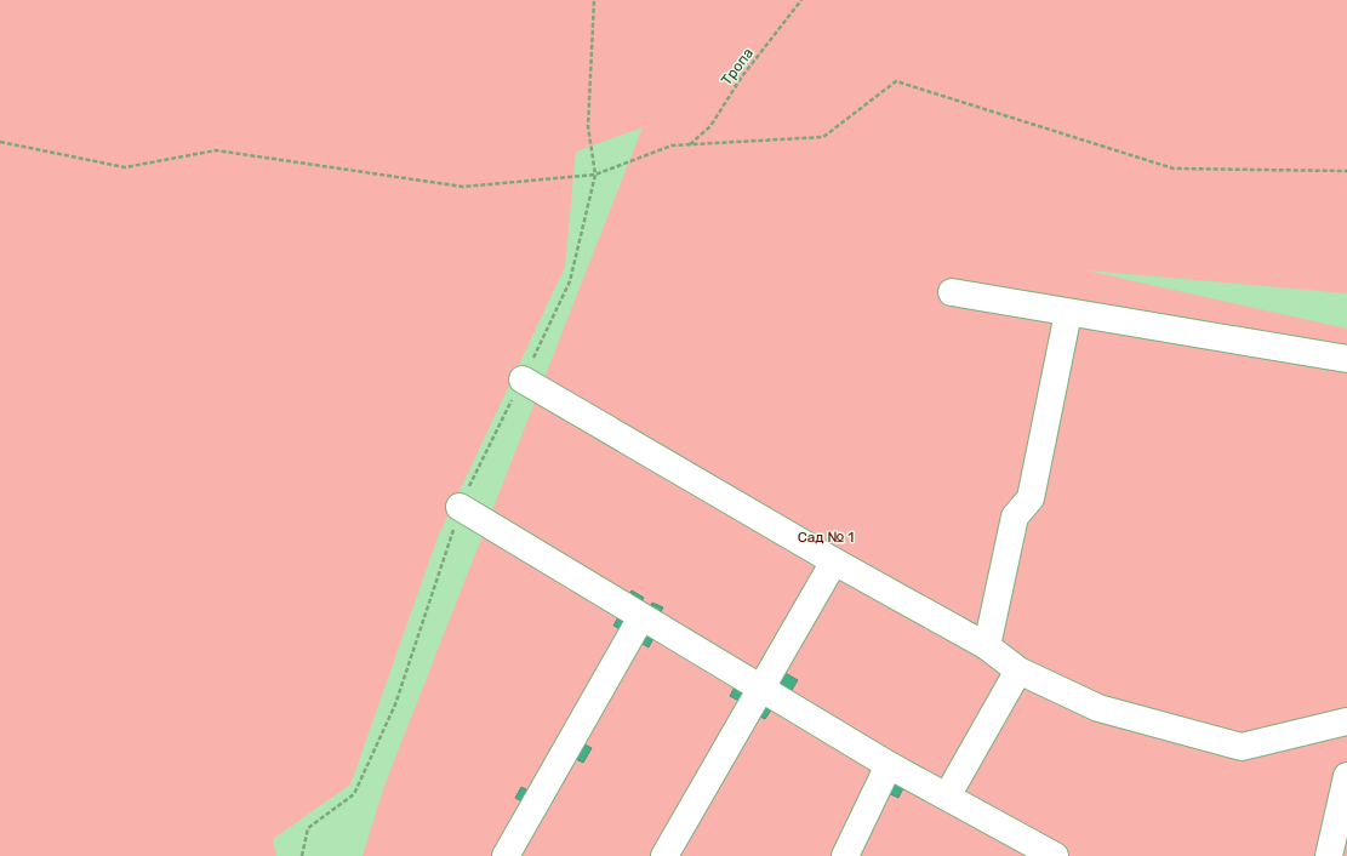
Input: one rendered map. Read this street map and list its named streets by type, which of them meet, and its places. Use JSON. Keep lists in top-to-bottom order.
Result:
{
  "streets": {
    "path": ["Тропа"]
  },
  "parks": ["Сад № 1"]
}
